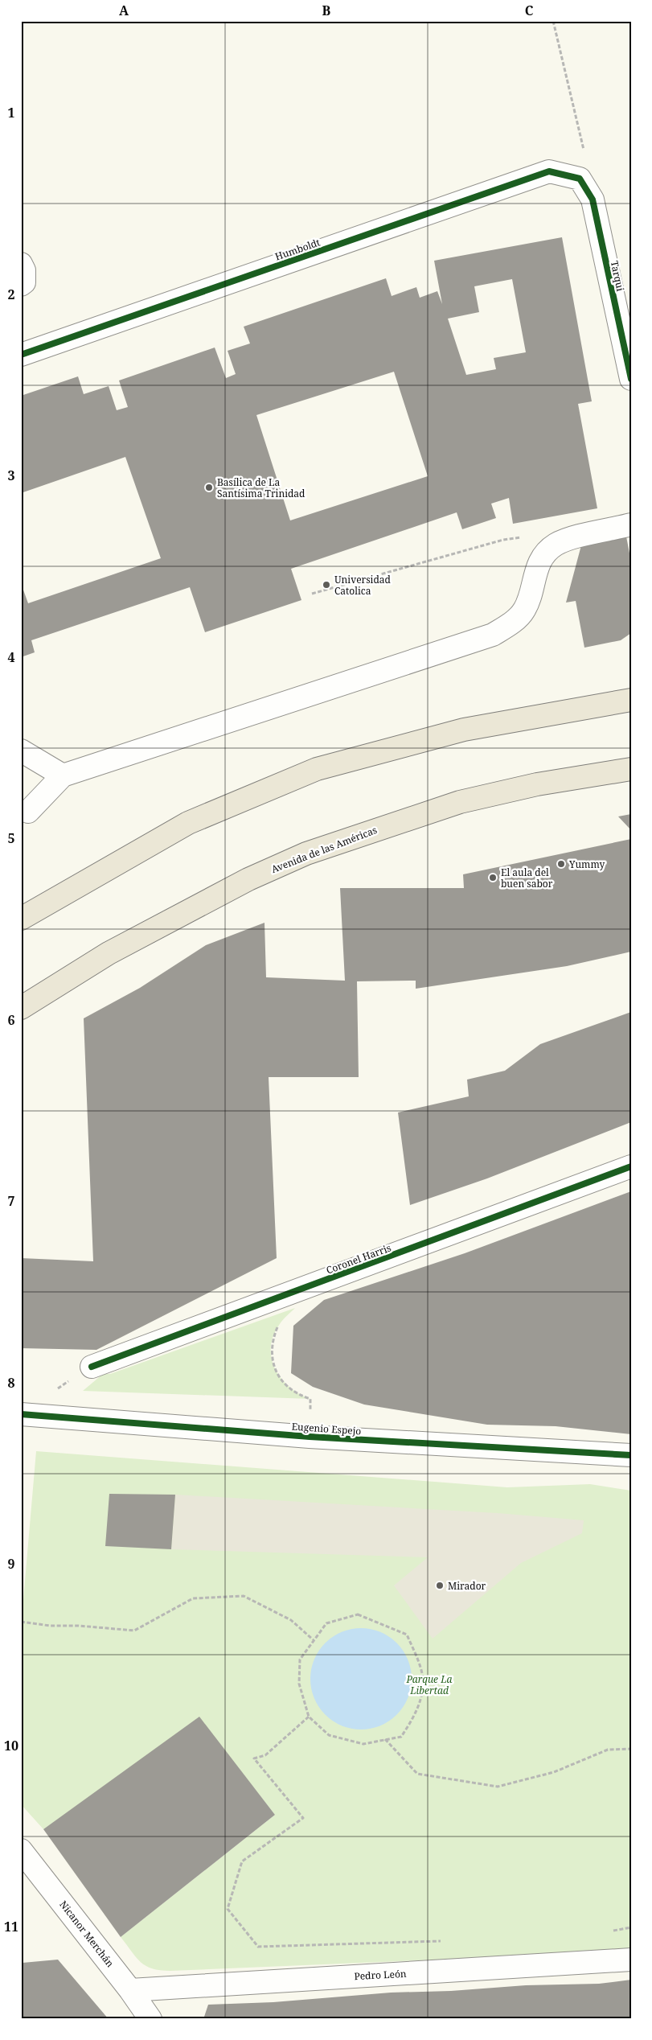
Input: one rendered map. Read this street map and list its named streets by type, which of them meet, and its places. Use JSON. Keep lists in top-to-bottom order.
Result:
{
  "streets": {
    "main road": ["Avenida de las Américas"],
    "street": [
      "Humboldt",
      "Tarqui",
      "Coronel Harris",
      "Eugenio Espejo",
      "Nicanor Merchán",
      "Pedro León"
    ]
  },
  "crossings": [
    ["Humboldt", "Tarqui"],
    ["Nicanor Merchán", "Pedro León"]
  ],
  "parks": ["Parque La Libertad"],
  "places": [
    "Basílica de La Santísima Trinidad",
    "Universidad Catolica",
    "Yummy",
    "El aula del buen sabor",
    "Mirador"
  ],
  "grid": {
    "columns": ["A", "B", "C"],
    "rows": [
      "1",
      "2",
      "3",
      "4",
      "5",
      "6",
      "7",
      "8",
      "9",
      "10",
      "11"
    ]
  }
}
